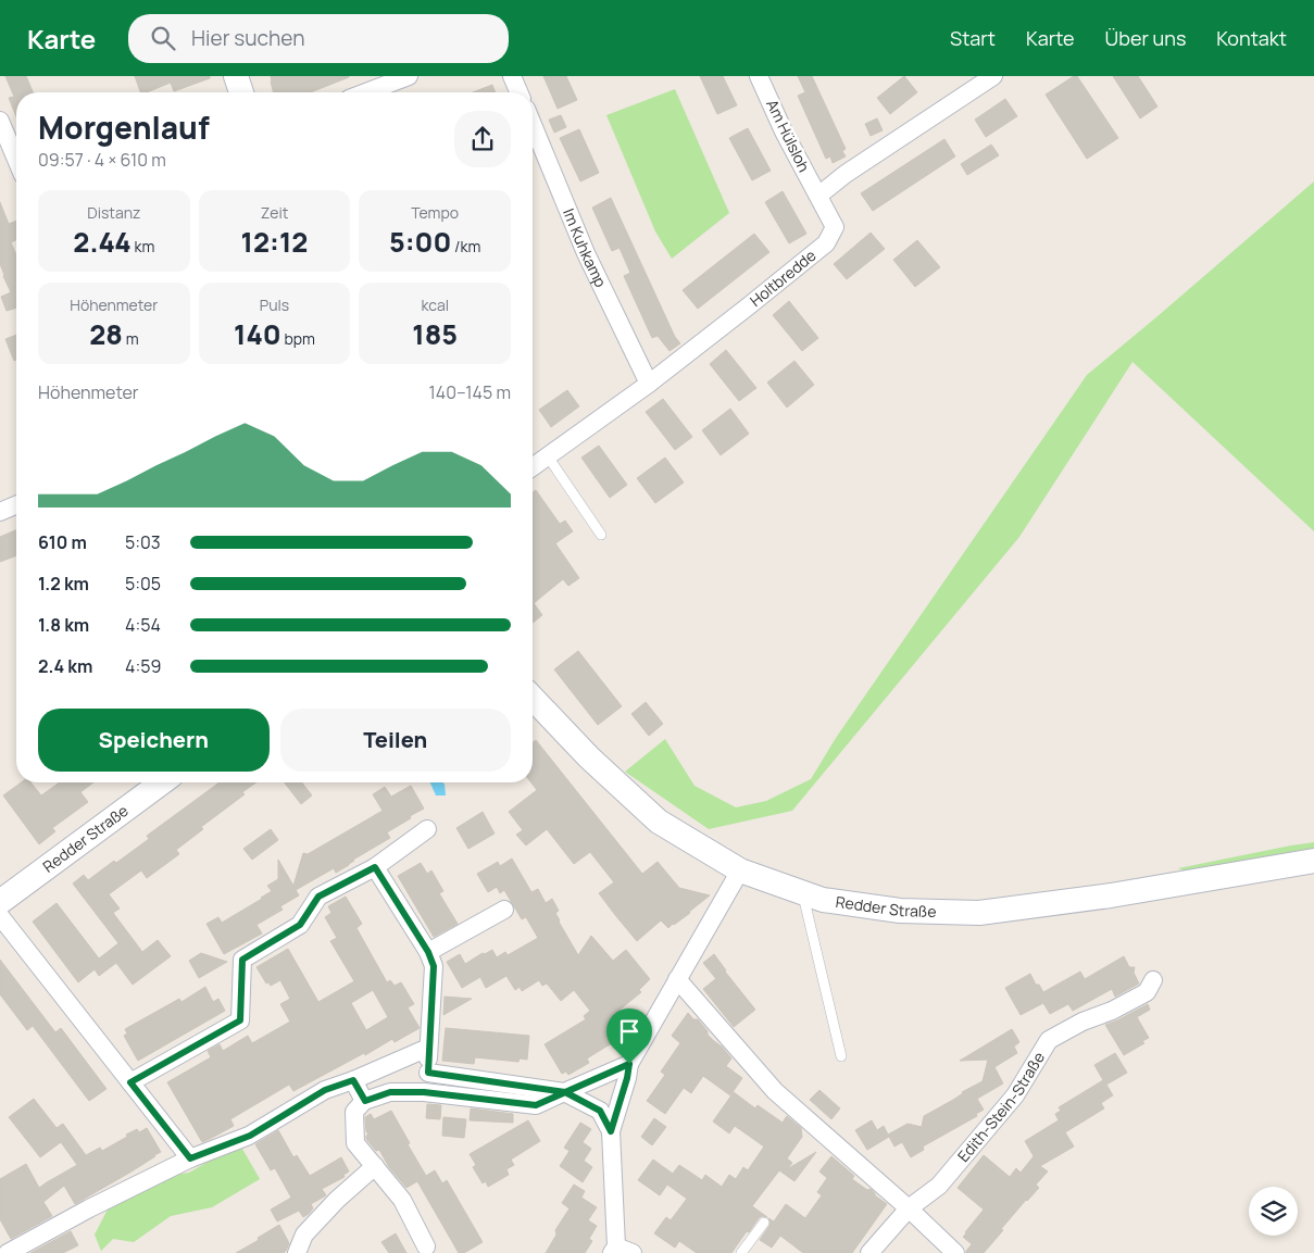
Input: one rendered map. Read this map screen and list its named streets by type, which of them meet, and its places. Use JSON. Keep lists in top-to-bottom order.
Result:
{
  "streets": {
    "street": [
      "Am Hülsloh",
      "Im Kuhkamp",
      "Holtbredde",
      "Redder Straße",
      "Edith-Stein-Straße"
    ]
  },
  "crossings": [
    ["Am Hülsloh", "Holtbredde"],
    ["Im Kuhkamp", "Holtbredde"]
  ],
  "page": {
    "header": "Karte",
    "search": "Hier suchen",
    "nav": [
      "Start",
      "Karte",
      "Über uns",
      "Kontakt"
    ],
    "heading": ["Morgenlauf", "09:57 · 4 × 610 m"],
    "stats": [
      ["Distanz", "2.44 km"],
      ["Zeit", "12:12"],
      ["Tempo", "5:00 /km"],
      ["Höhenmeter", "28 m"],
      ["Puls", "140 bpm"],
      ["kcal", "185"]
    ],
    "chart": ["Höhenmeter", "140–145 m"],
    "list": [
      {
        "name": "610 m",
        "note": "5:03"
      },
      {
        "name": "1.2 km",
        "note": "5:05"
      },
      {
        "name": "1.8 km",
        "note": "4:54"
      },
      {
        "name": "2.4 km",
        "note": "4:59"
      }
    ],
    "buttons": ["Speichern", "Teilen"]
  }
}
